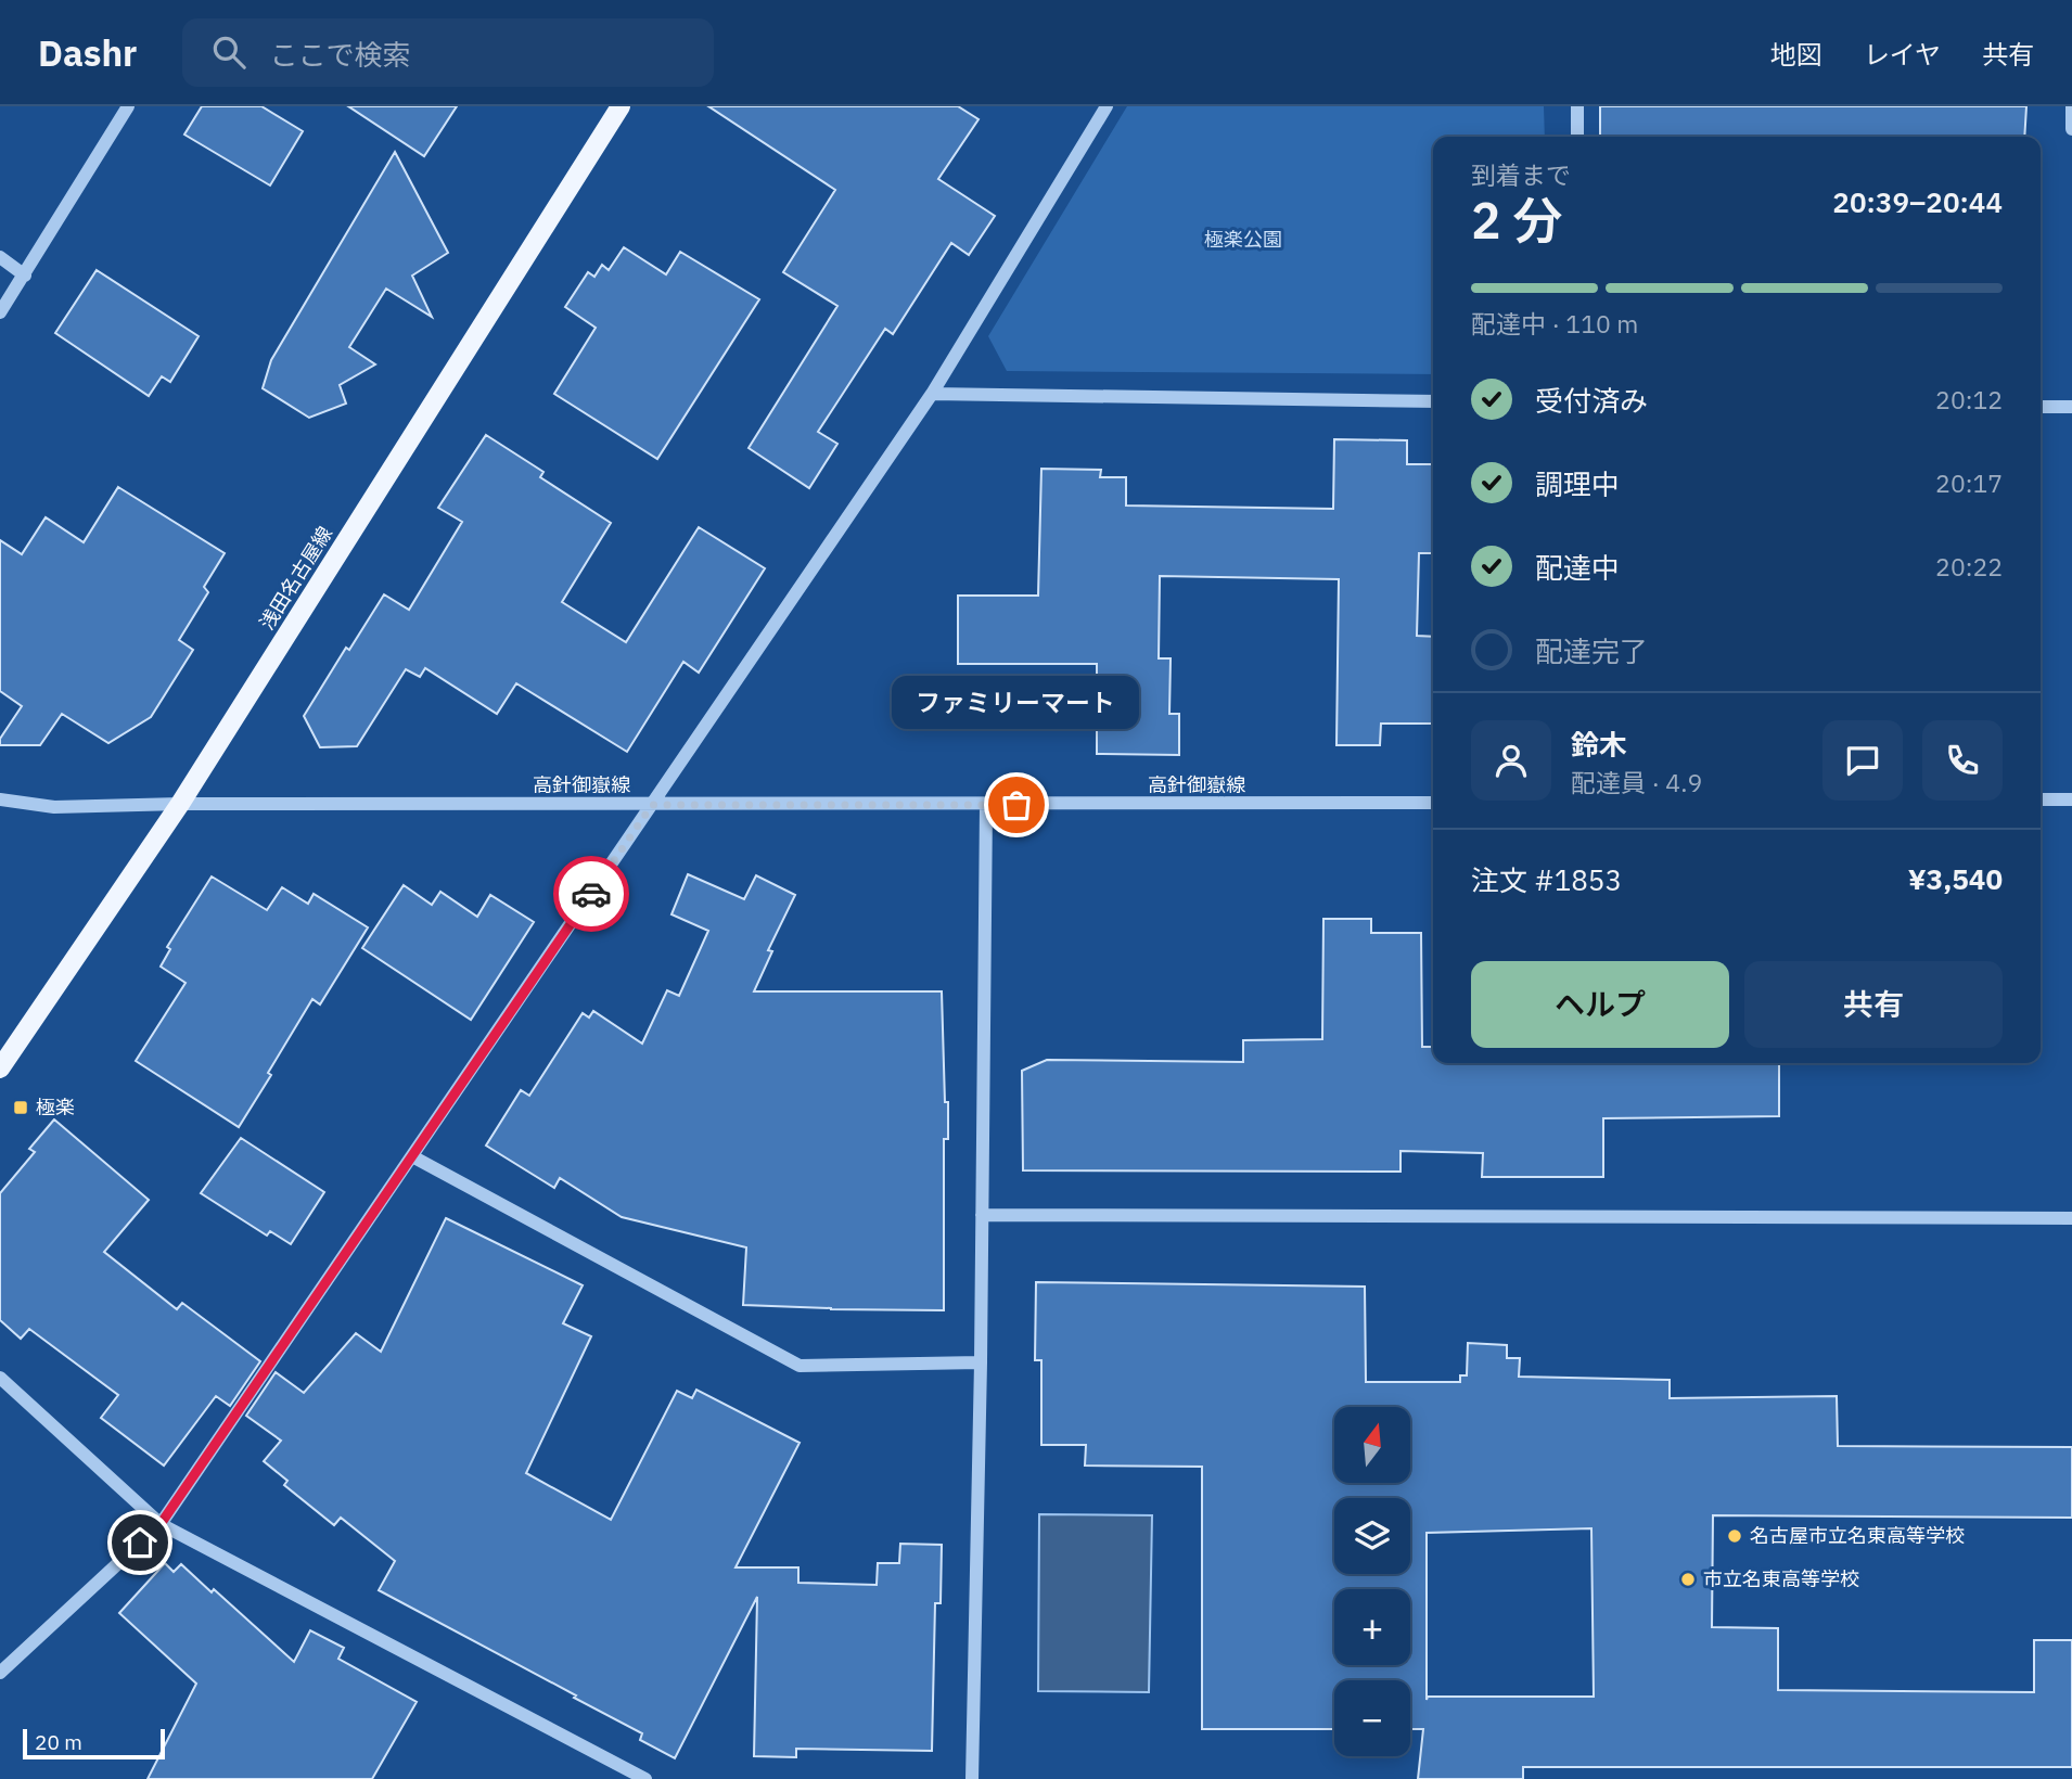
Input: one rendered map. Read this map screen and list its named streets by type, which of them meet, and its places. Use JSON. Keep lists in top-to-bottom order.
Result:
{
  "streets": {
    "main road": ["浅田名古屋線"],
    "street": ["高針御嶽線"]
  },
  "crossings": [
    ["浅田名古屋線", "高針御嶽線"]
  ],
  "parks": ["極楽公園"],
  "places": {
    "other": ["ファミリーマート", "名古屋市立名東高等学校", "市立名東高等学校"],
    "transit": ["極楽"]
  },
  "scale_bar": "20 m",
  "north": "top",
  "page": {
    "header": "Dashr",
    "search": "ここで検索",
    "nav": ["地図", "レイヤ", "共有"],
    "heading": ["2 分", "到着まで", "20:39–20:44"],
    "panel": [
      "鈴木",
      "配達員 · 4.9",
      "注文 #1853",
      "¥3,540"
    ],
    "bar": "配達中 · 110 m",
    "list": [
      ["受付済み", "20:12"],
      ["調理中", "20:17"],
      ["配達中", "20:22"],
      "配達完了"
    ],
    "bubble": "ファミリーマート",
    "buttons": ["ヘルプ", "共有"],
    "map_buttons": ["+", "−"],
    "scale": "20 m"
  }
}
